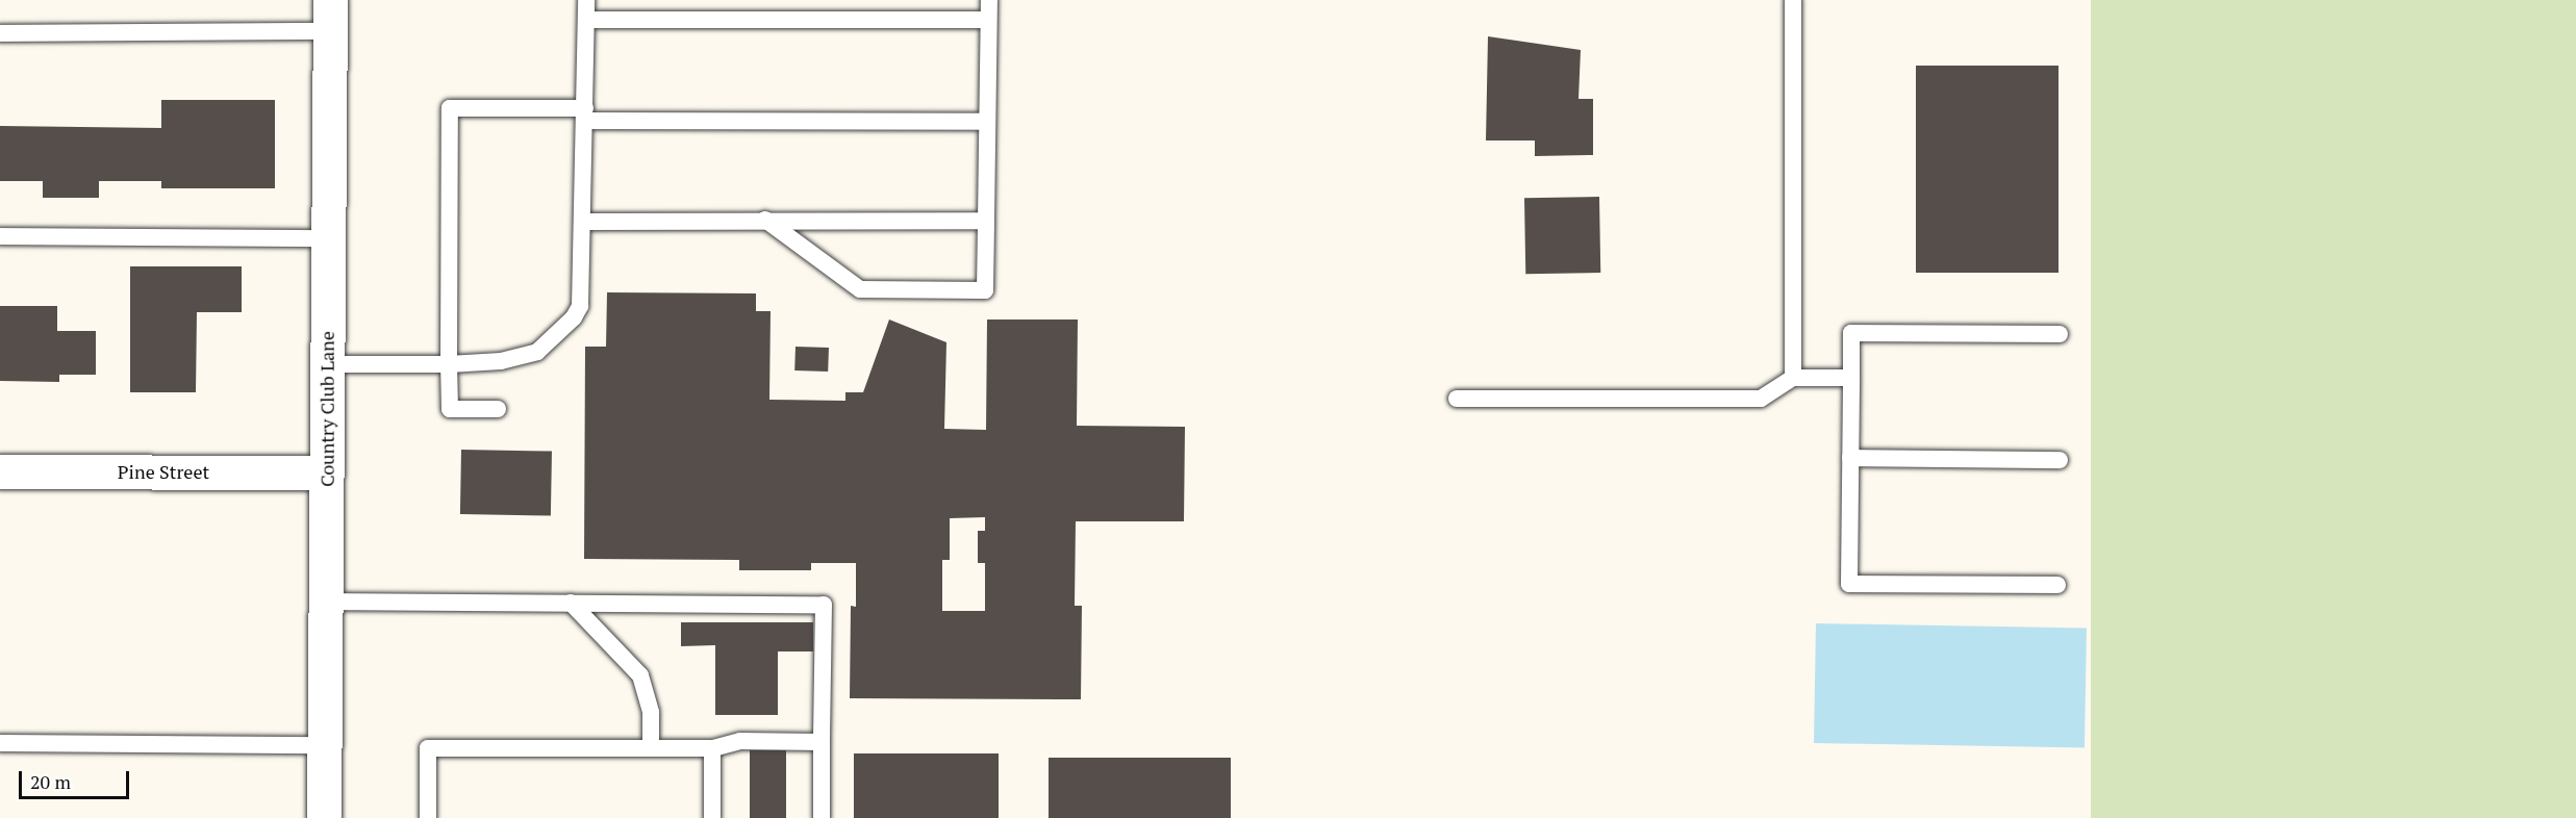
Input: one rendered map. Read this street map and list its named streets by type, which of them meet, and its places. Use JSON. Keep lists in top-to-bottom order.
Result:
{
  "streets": {
    "street": ["Country Club Lane", "Pine Street"]
  },
  "crossings": [
    ["Country Club Lane", "Pine Street"]
  ],
  "scale_bar": "20 m"
}
